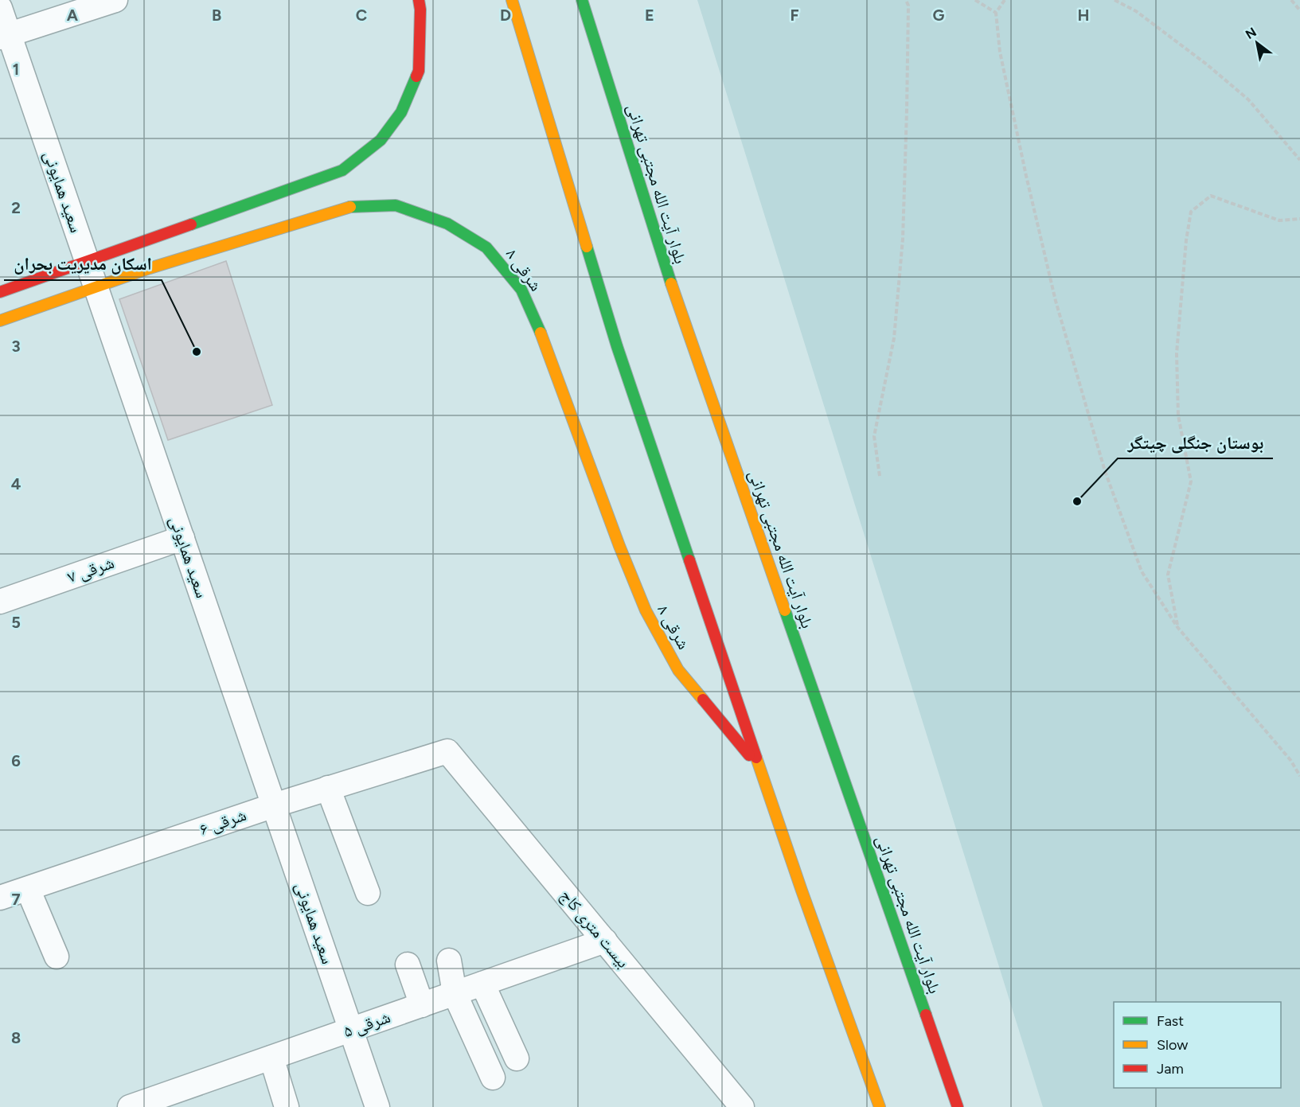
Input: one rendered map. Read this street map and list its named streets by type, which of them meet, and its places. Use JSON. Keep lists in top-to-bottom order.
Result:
{
  "streets": {
    "main road": ["بلوار آیت الله مجتبی تهرانی", "۸ شرقی"],
    "street": [
      "سعید همایونی",
      "۷ شرقی",
      "۶ شرقی",
      "بیست متری کاج",
      "۵ شرقی"
    ]
  },
  "crossings": [
    ["سعید همایونی", "۸ شرقی"],
    ["سعید همایونی", "۷ شرقی"],
    ["سعید همایونی", "۶ شرقی"],
    ["سعید همایونی", "۵ شرقی"],
    ["۶ شرقی", "بیست متری کاج"],
    ["بیست متری کاج", "۵ شرقی"]
  ],
  "places": ["اسکان مدیریت بحران", "بوستان جنگلی چیتگر"],
  "legend": ["Fast", "Slow", "Jam"],
  "north": "top left",
  "grid": {
    "columns": [
      "A",
      "B",
      "C",
      "D",
      "E",
      "F",
      "G",
      "H"
    ],
    "rows": [
      "1",
      "2",
      "3",
      "4",
      "5",
      "6",
      "7",
      "8"
    ]
  }
}
